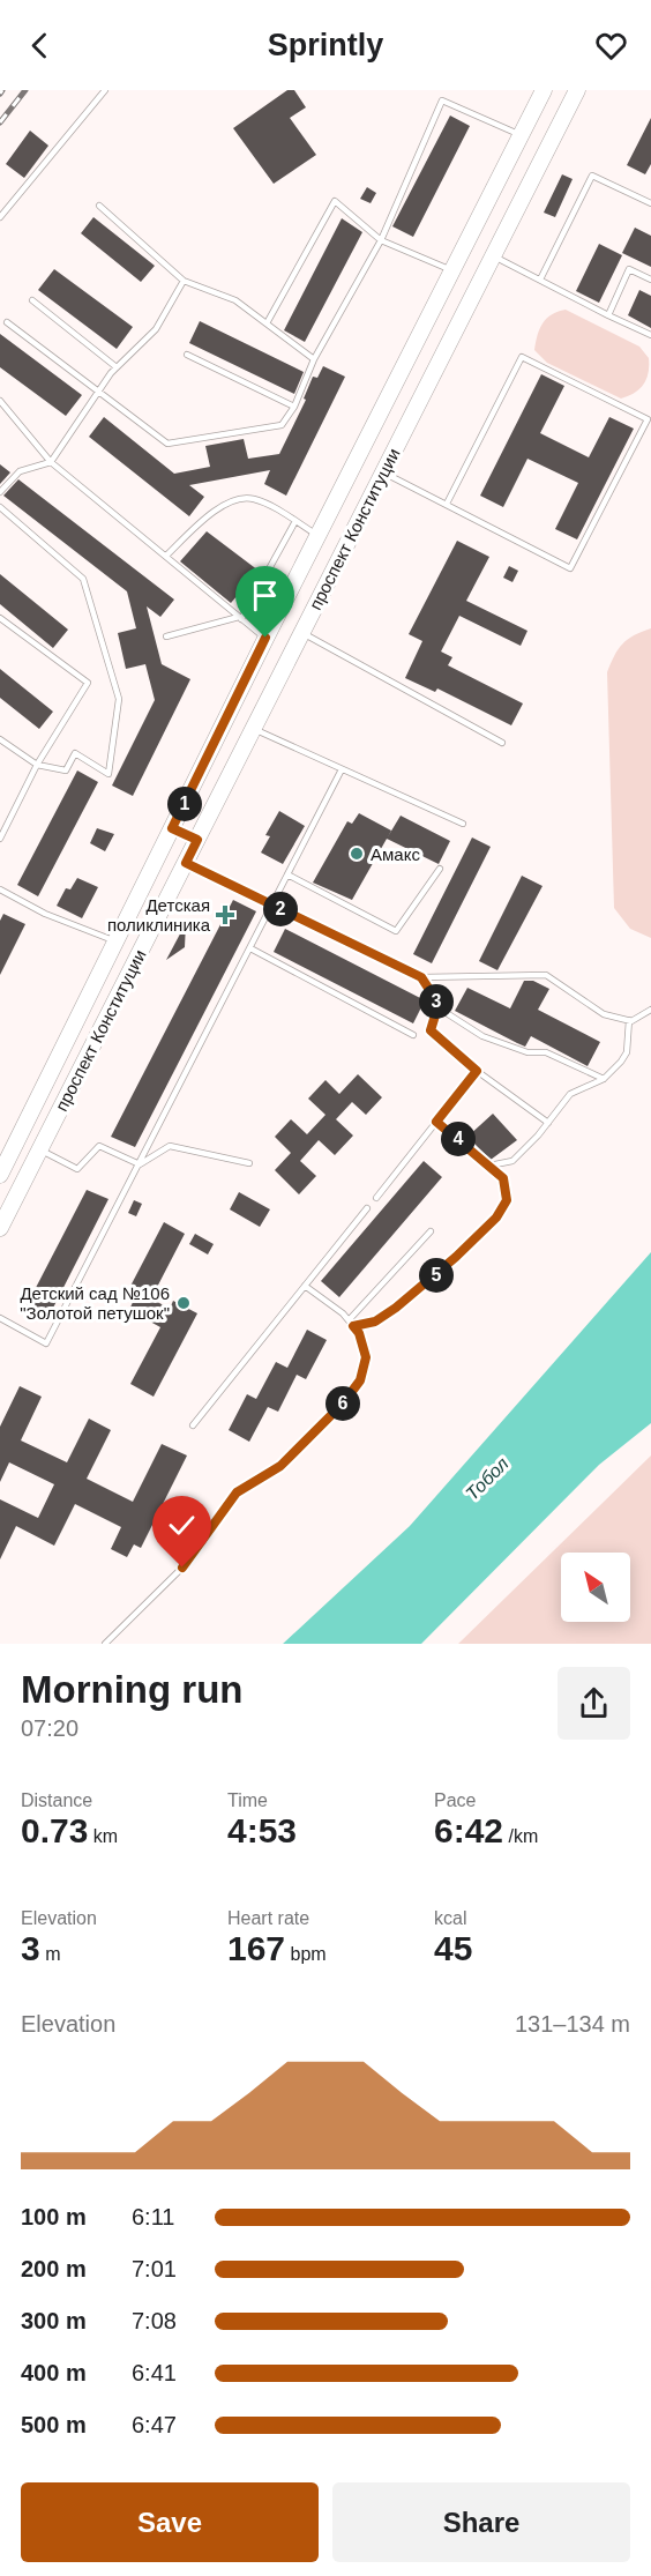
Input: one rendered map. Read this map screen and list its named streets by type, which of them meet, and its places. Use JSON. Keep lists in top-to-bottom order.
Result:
{
  "streets": {
    "main road": ["проспект Конституции"]
  },
  "water": ["Тобол"],
  "places": {
    "other": ["Амакс", "Детский сад №106 \"Золотой петушок\""],
    "health": ["Детская поликлиника"]
  },
  "north": "top left",
  "page": {
    "header": "Sprintly",
    "pins": [
      "1",
      "2",
      "3",
      "4",
      "5",
      "6"
    ],
    "heading": ["Morning run", "07:20"],
    "stats": [
      ["Distance", "0.73 km"],
      ["Time", "4:53"],
      ["Pace", "6:42 /km"],
      ["Elevation", "3 m"],
      ["Heart rate", "167 bpm"],
      ["kcal", "45"]
    ],
    "chart": ["Elevation", "131–134 m"],
    "list": [
      {
        "name": "100 m",
        "note": "6:11"
      },
      {
        "name": "200 m",
        "note": "7:01"
      },
      {
        "name": "300 m",
        "note": "7:08"
      },
      {
        "name": "400 m",
        "note": "6:41"
      },
      {
        "name": "500 m",
        "note": "6:47"
      }
    ],
    "buttons": ["Save", "Share"]
  }
}
